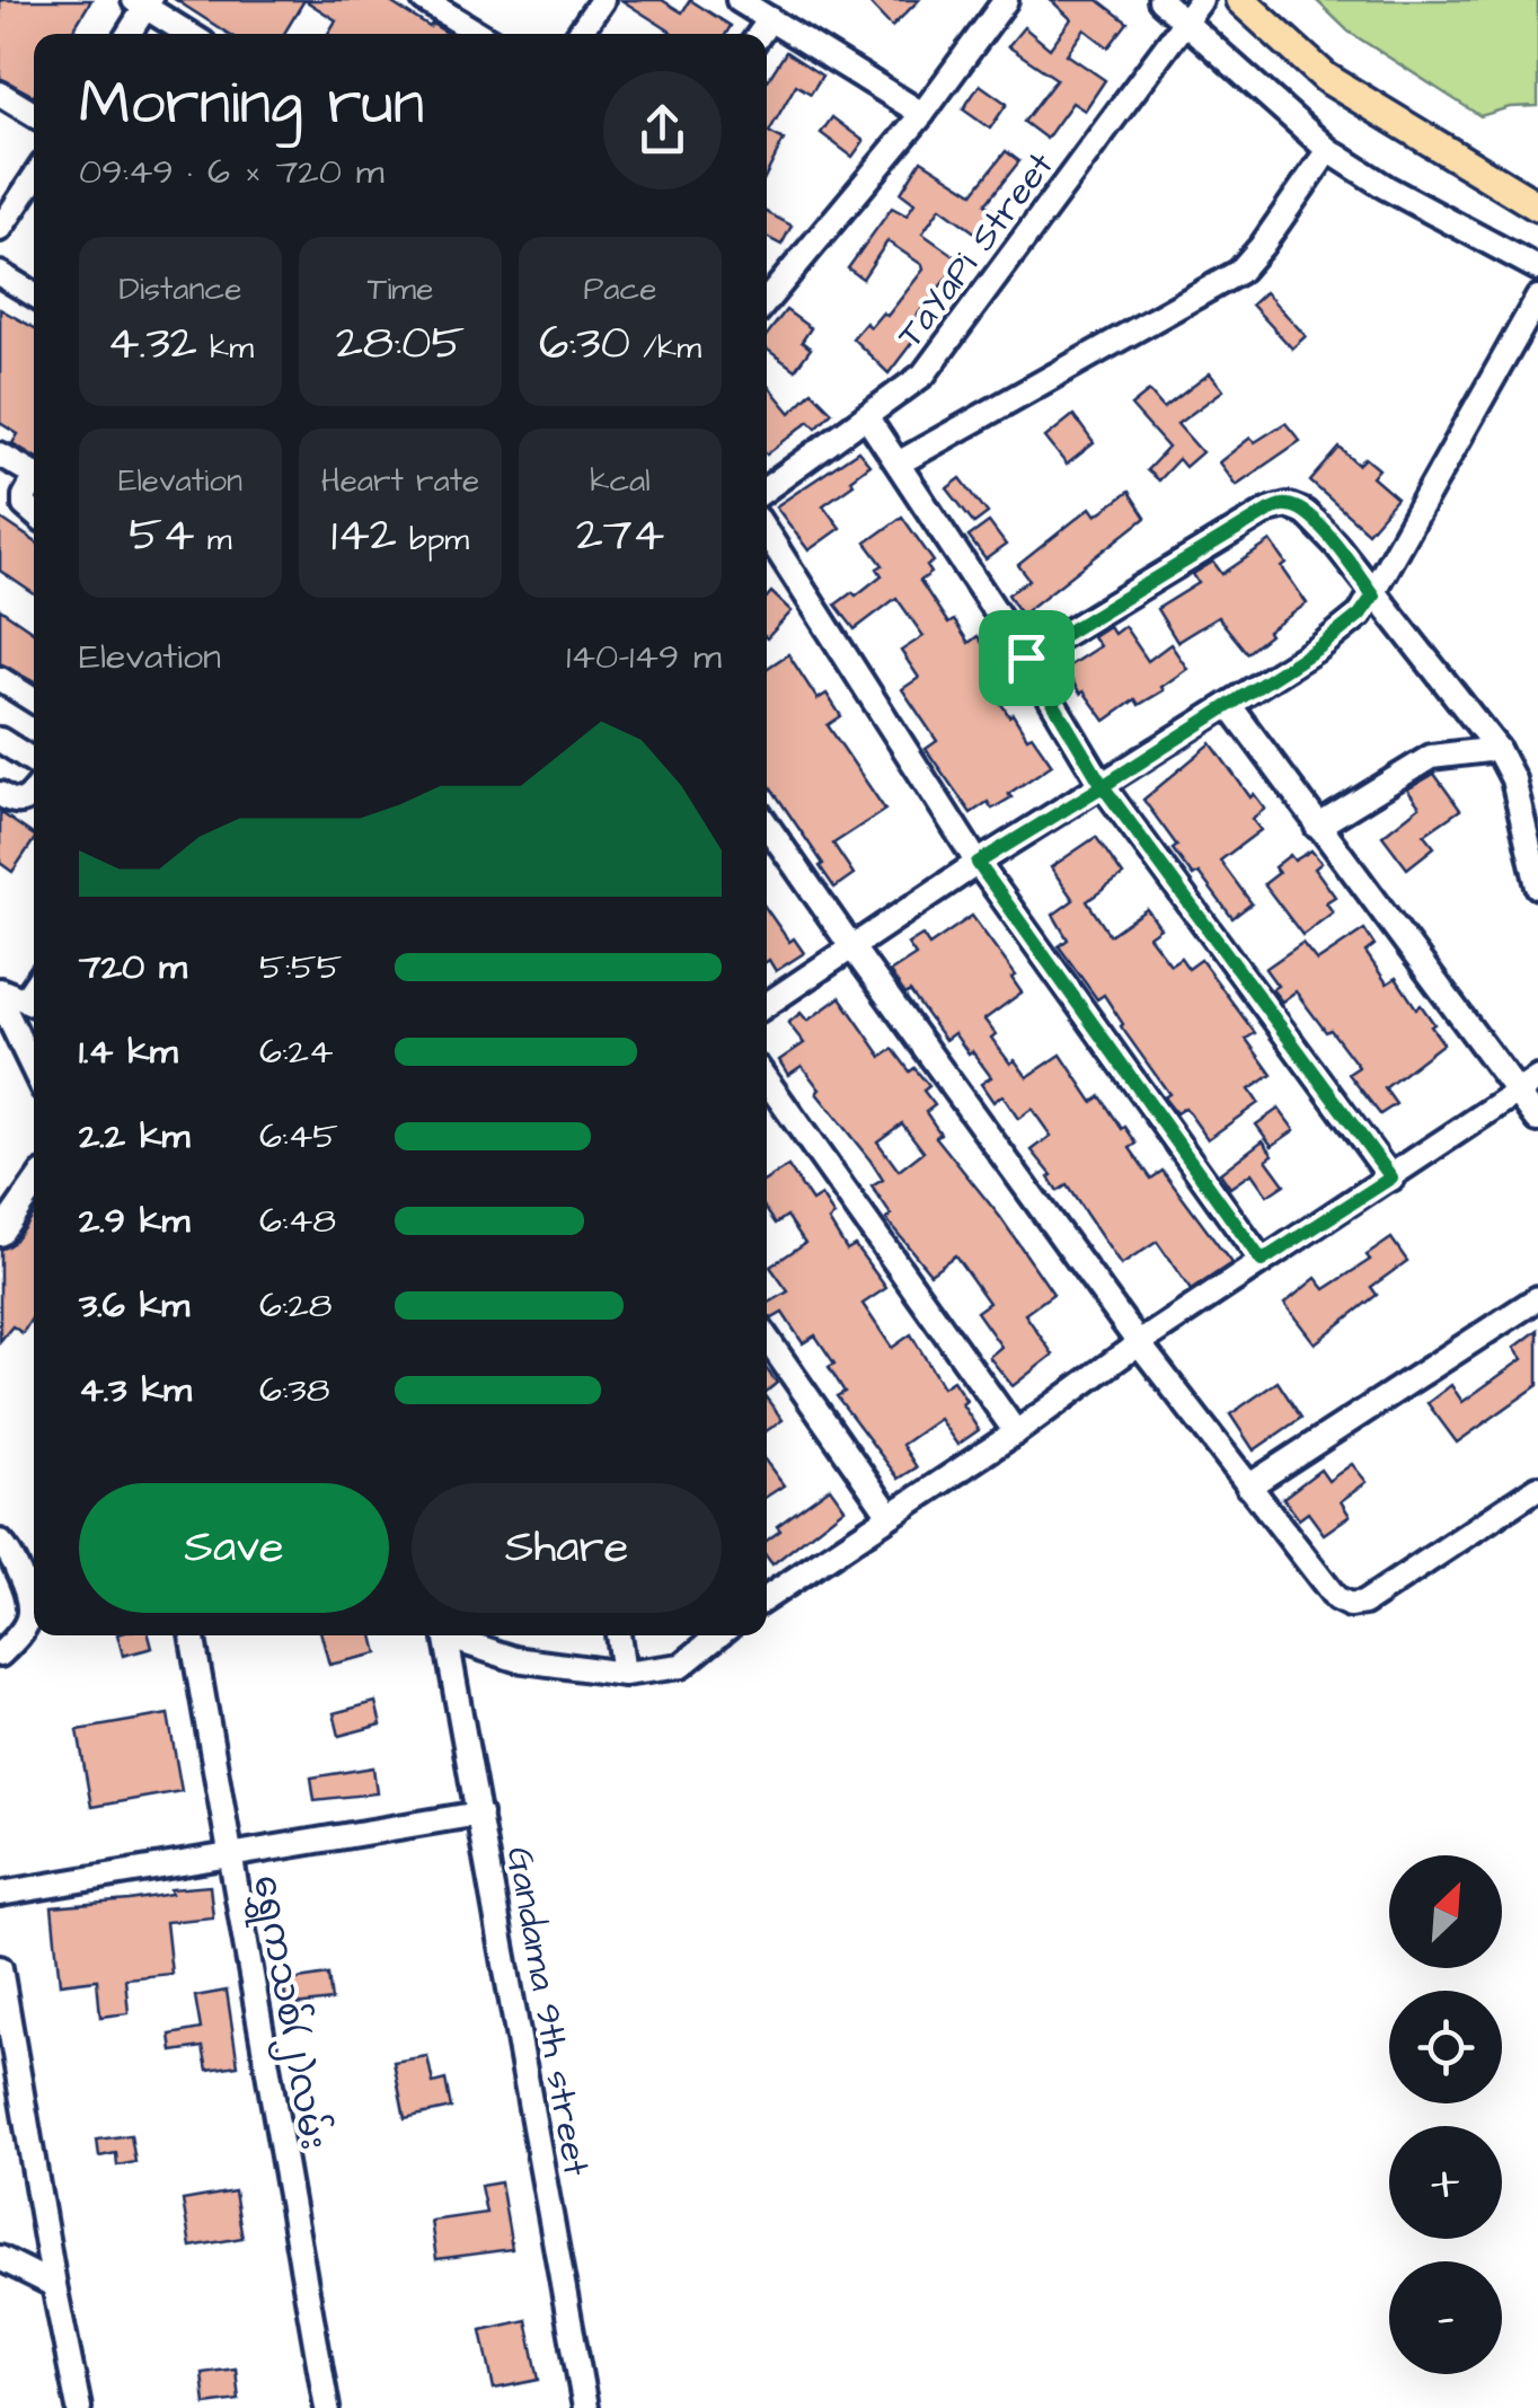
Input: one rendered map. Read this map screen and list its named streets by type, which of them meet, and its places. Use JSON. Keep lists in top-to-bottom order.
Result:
{
  "streets": {
    "street": ["TaYaPi Street", "Gandama 9th street", "ရွှေကသစ်(၂)လမ်း"]
  },
  "north": "top right",
  "page": {
    "heading": ["Morning run", "09:49 · 6 × 720 m"],
    "stats": [
      ["Distance", "4.32 km"],
      ["Time", "28:05"],
      ["Pace", "6:30 /km"],
      ["Elevation", "54 m"],
      ["Heart rate", "142 bpm"],
      ["kcal", "274"]
    ],
    "chart": ["Elevation", "140–149 m"],
    "list": [
      {
        "name": "720 m",
        "note": "5:55"
      },
      {
        "name": "1.4 km",
        "note": "6:24"
      },
      {
        "name": "2.2 km",
        "note": "6:45"
      },
      {
        "name": "2.9 km",
        "note": "6:48"
      },
      {
        "name": "3.6 km",
        "note": "6:28"
      },
      {
        "name": "4.3 km",
        "note": "6:38"
      }
    ],
    "buttons": ["Save", "Share"],
    "map_buttons": ["+", "−"]
  }
}
